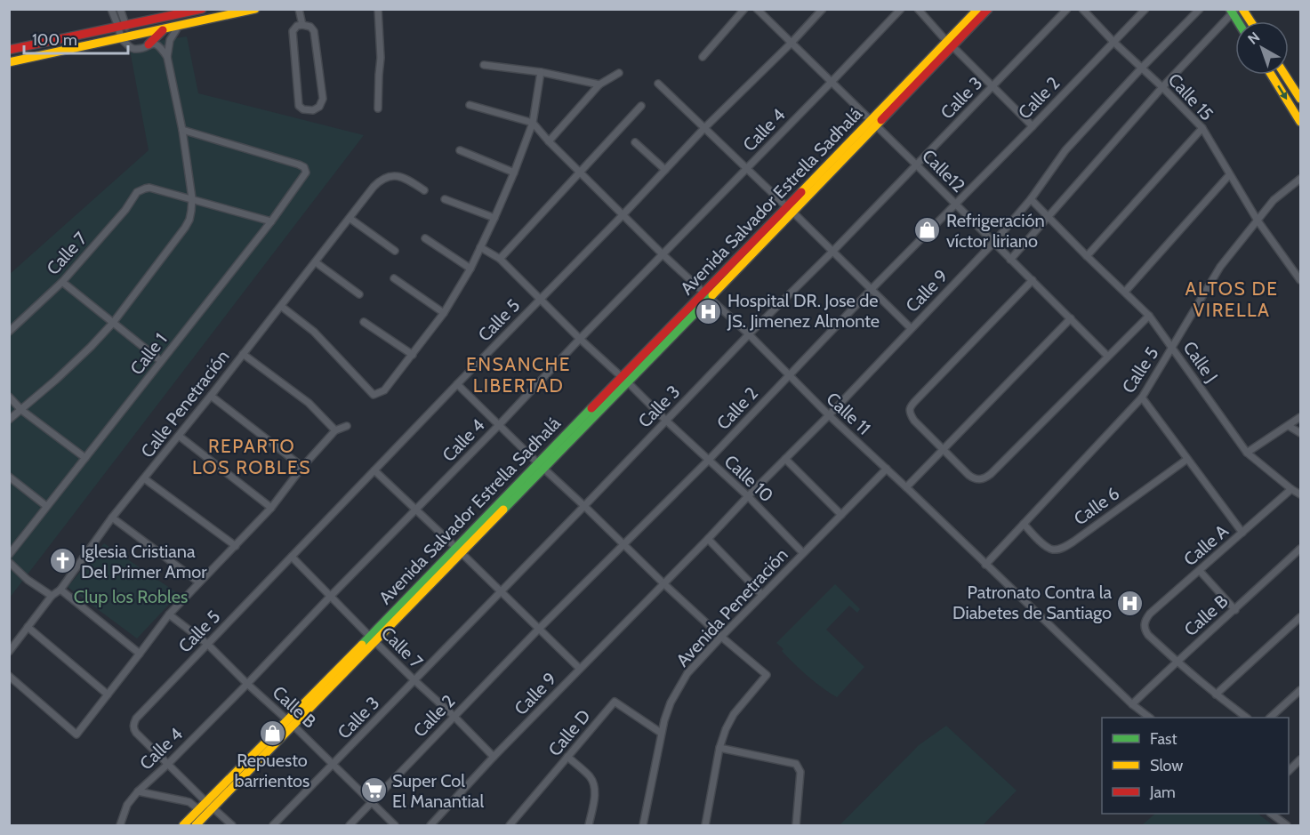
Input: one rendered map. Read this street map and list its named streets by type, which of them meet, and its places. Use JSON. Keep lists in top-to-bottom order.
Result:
{
  "streets": {
    "main road": ["Avenida Salvador Estrella Sadhalá"],
    "street": [
      "Calle 15",
      "Calle 3",
      "Calle 2",
      "Calle 4",
      "Calle12",
      "Calle 7",
      "Calle 9",
      "Calle 5",
      "Calle 1",
      "Calle J",
      "Calle Penetración",
      "Calle 11",
      "Calle 10",
      "Calle 6",
      "Calle A",
      "Avenida Penetración",
      "Calle B",
      "Calle D"
    ]
  },
  "crossings": [
    ["Calle 15", "Calle 2"],
    ["Calle 15", "Calle 9"],
    ["Calle 15", "Calle 5"],
    ["Calle 3", "Calle12"],
    ["Calle 3", "Calle 7"],
    ["Calle 3", "Calle 11"],
    ["Calle 3", "Calle 10"],
    ["Calle 3", "Calle B"],
    ["Calle 2", "Calle12"],
    ["Calle 2", "Calle 7"],
    ["Calle 2", "Calle 11"],
    ["Calle 2", "Calle 10"],
    ["Calle 2", "Calle B"],
    ["Calle 4", "Calle12"],
    ["Calle 4", "Calle 7"],
    ["Calle 4", "Calle 5"],
    ["Calle 4", "Calle 11"],
    ["Calle 4", "Calle 10"],
    ["Calle 4", "Calle B"],
    ["Calle12", "Avenida Salvador Estrella Sadhalá"],
    ["Calle12", "Calle 9"],
    ["Calle12", "Calle 5"],
    ["Avenida Salvador Estrella Sadhalá", "Calle 7"],
    ["Avenida Salvador Estrella Sadhalá", "Calle 11"],
    ["Avenida Salvador Estrella Sadhalá", "Calle 10"],
    ["Avenida Salvador Estrella Sadhalá", "Calle B"],
    ["Calle 7", "Calle 9"],
    ["Calle 7", "Calle 5"],
    ["Calle 9", "Calle J"],
    ["Calle 9", "Calle 11"],
    ["Calle 9", "Calle 10"],
    ["Calle 5", "Calle J"],
    ["Calle 5", "Calle 11"],
    ["Calle 5", "Calle 10"],
    ["Calle 5", "Calle 6"],
    ["Calle 5", "Calle B"],
    ["Calle J", "Calle A"],
    ["Calle 11", "Avenida Penetración"],
    ["Calle 11", "Calle B"],
    ["Calle 10", "Avenida Penetración"],
    ["Calle A", "Calle B"],
    ["Avenida Penetración", "Calle D"]
  ],
  "districts": ["ALTOS DE VIRELLA", "ENSANCHE LIBERTAD", "REPARTO LOS ROBLES"],
  "parks": ["Clup los Robles"],
  "places": {
    "shop": ["Refrigeración víctor liriano", "Repuesto barrientos"],
    "hospital": ["Hospital DR. Jose de JS. Jimenez Almonte", "Patronato Contra la Diabetes de Santiago"],
    "church": ["Iglesia Cristiana Del Primer Amor"],
    "supermarket": ["Super Col El Manantial"]
  },
  "legend": ["Fast", "Slow", "Jam"],
  "scale_bar": "100 m",
  "north": "top left"
}
